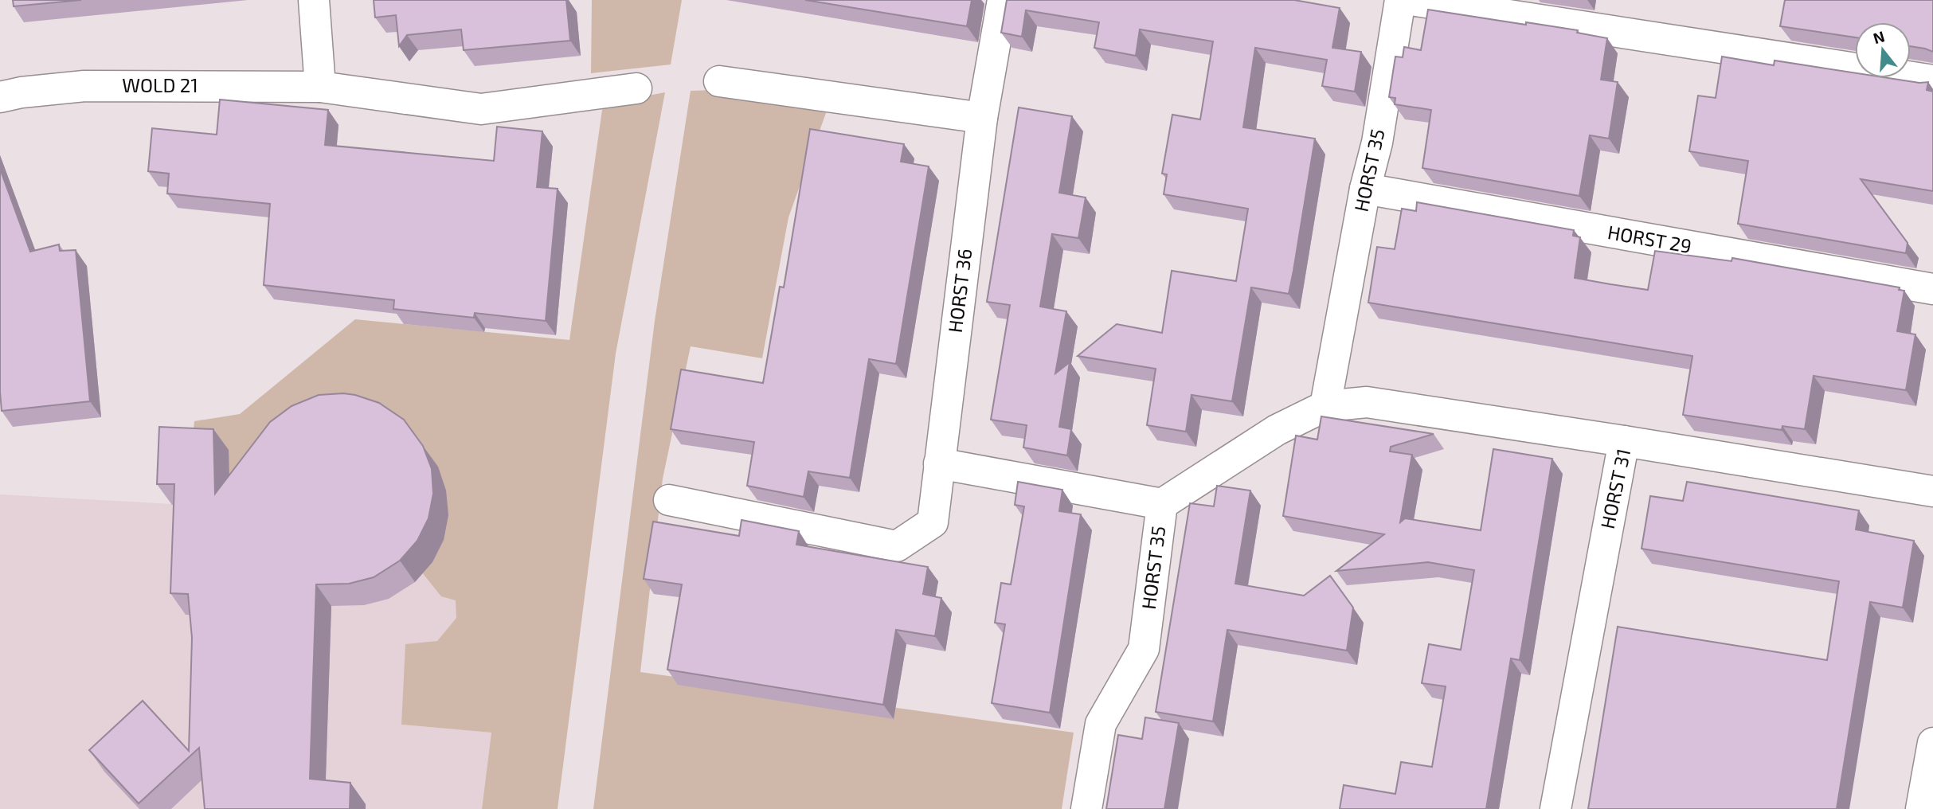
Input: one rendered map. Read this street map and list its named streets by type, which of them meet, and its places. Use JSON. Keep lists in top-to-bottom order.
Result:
{
  "streets": {
    "street": [
      "WOLD 21",
      "HORST 35",
      "HORST 29",
      "HORST 36",
      "HORST 31"
    ]
  },
  "crossings": [
    ["HORST 35", "HORST 29"],
    ["HORST 35", "HORST 31"]
  ],
  "north": "top"
}
